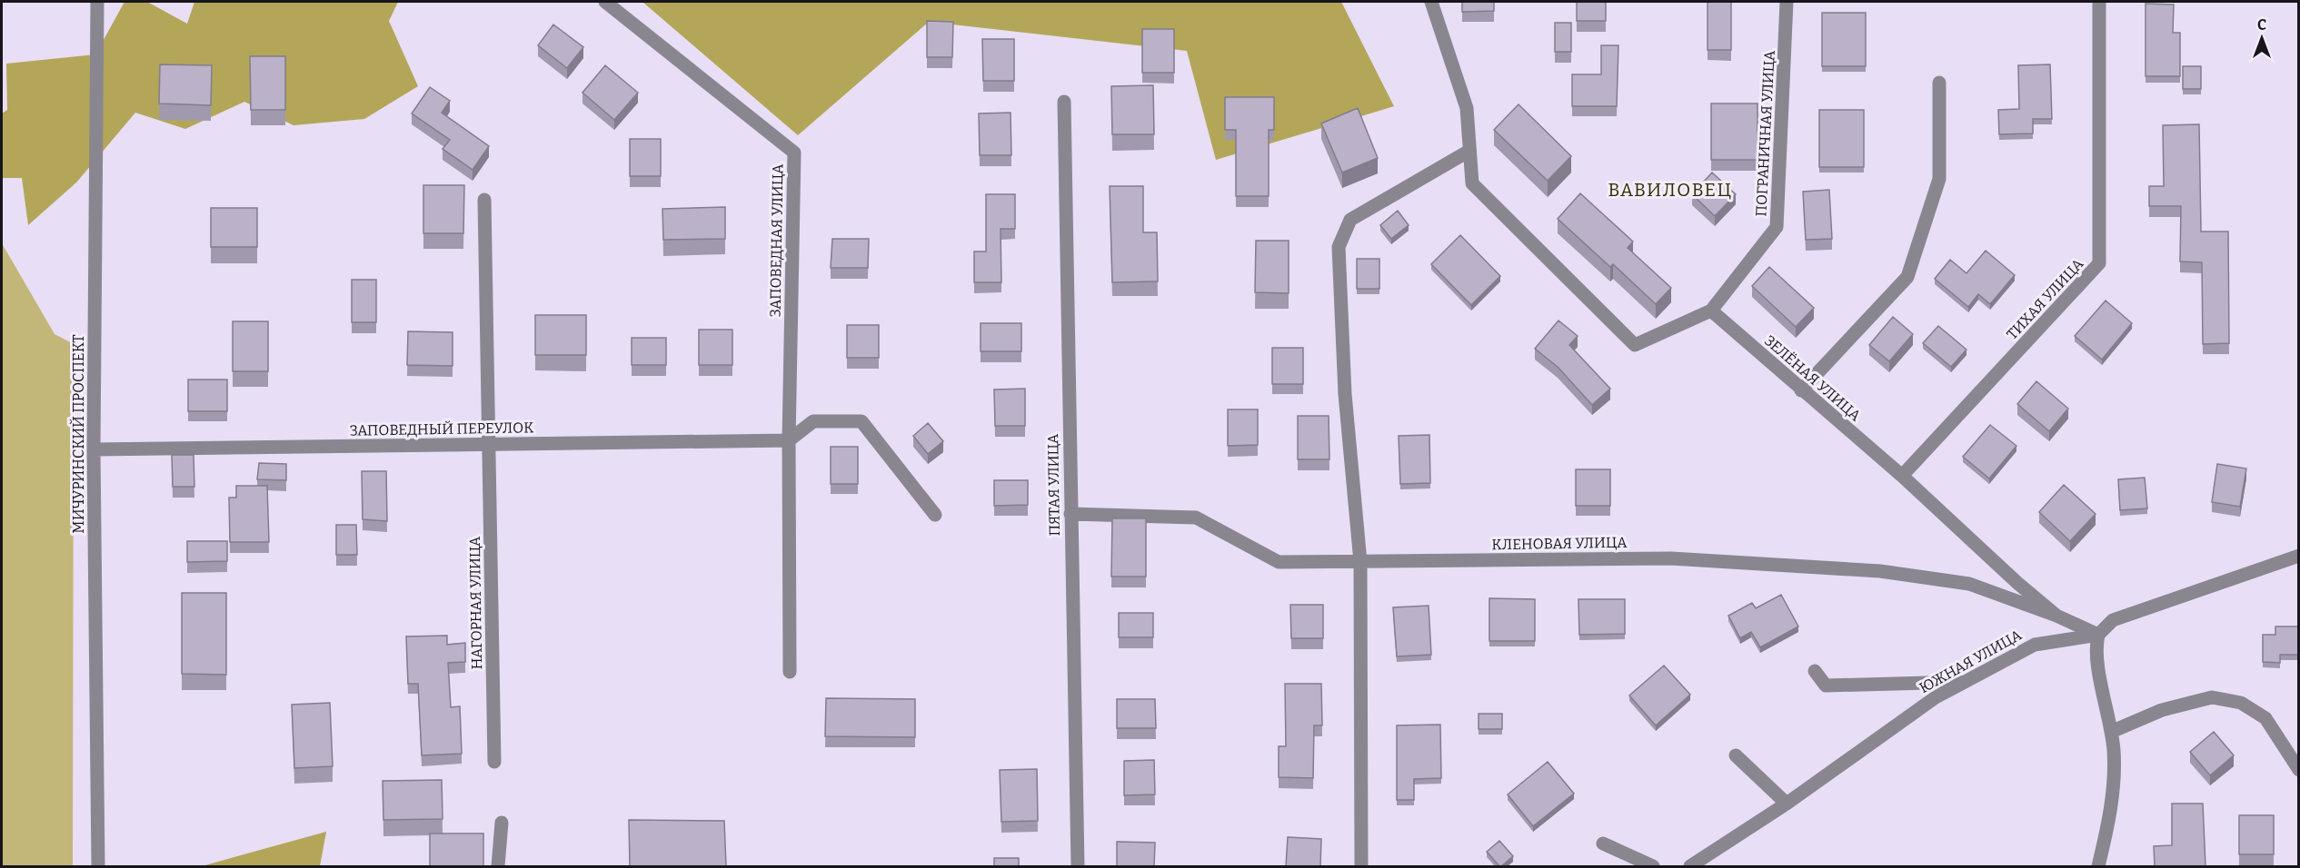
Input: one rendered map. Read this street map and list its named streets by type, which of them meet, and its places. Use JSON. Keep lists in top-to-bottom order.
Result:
{
  "streets": {
    "street": [
      "ПОГРАНИЧНАЯ УЛИЦА",
      "ЗАПОВЕДНАЯ УЛИЦА",
      "ТИХАЯ УЛИЦА",
      "ЗЕЛЁНАЯ УЛИЦА",
      "ЗАПОВЕДНЫЙ ПЕРЕУЛОК",
      "МИЧУРИНСКИЙ ПРОСПЕКТ",
      "ПЯТАЯ УЛИЦА",
      "КЛЕНОВАЯ УЛИЦА",
      "НАГОРНАЯ УЛИЦА",
      "ЮЖНАЯ УЛИЦА"
    ]
  },
  "crossings": [
    ["ПОГРАНИЧНАЯ УЛИЦА", "ЗЕЛЁНАЯ УЛИЦА"],
    ["ЗАПОВЕДНАЯ УЛИЦА", "ЗАПОВЕДНЫЙ ПЕРЕУЛОК"],
    ["ТИХАЯ УЛИЦА", "ЗЕЛЁНАЯ УЛИЦА"],
    ["ЗЕЛЁНАЯ УЛИЦА", "КЛЕНОВАЯ УЛИЦА"],
    ["ЗЕЛЁНАЯ УЛИЦА", "ЮЖНАЯ УЛИЦА"],
    ["ЗАПОВЕДНЫЙ ПЕРЕУЛОК", "МИЧУРИНСКИЙ ПРОСПЕКТ"],
    ["ЗАПОВЕДНЫЙ ПЕРЕУЛОК", "НАГОРНАЯ УЛИЦА"],
    ["ПЯТАЯ УЛИЦА", "КЛЕНОВАЯ УЛИЦА"]
  ],
  "districts": ["ВАВИЛОВЕЦ"],
  "north": "top"
}
